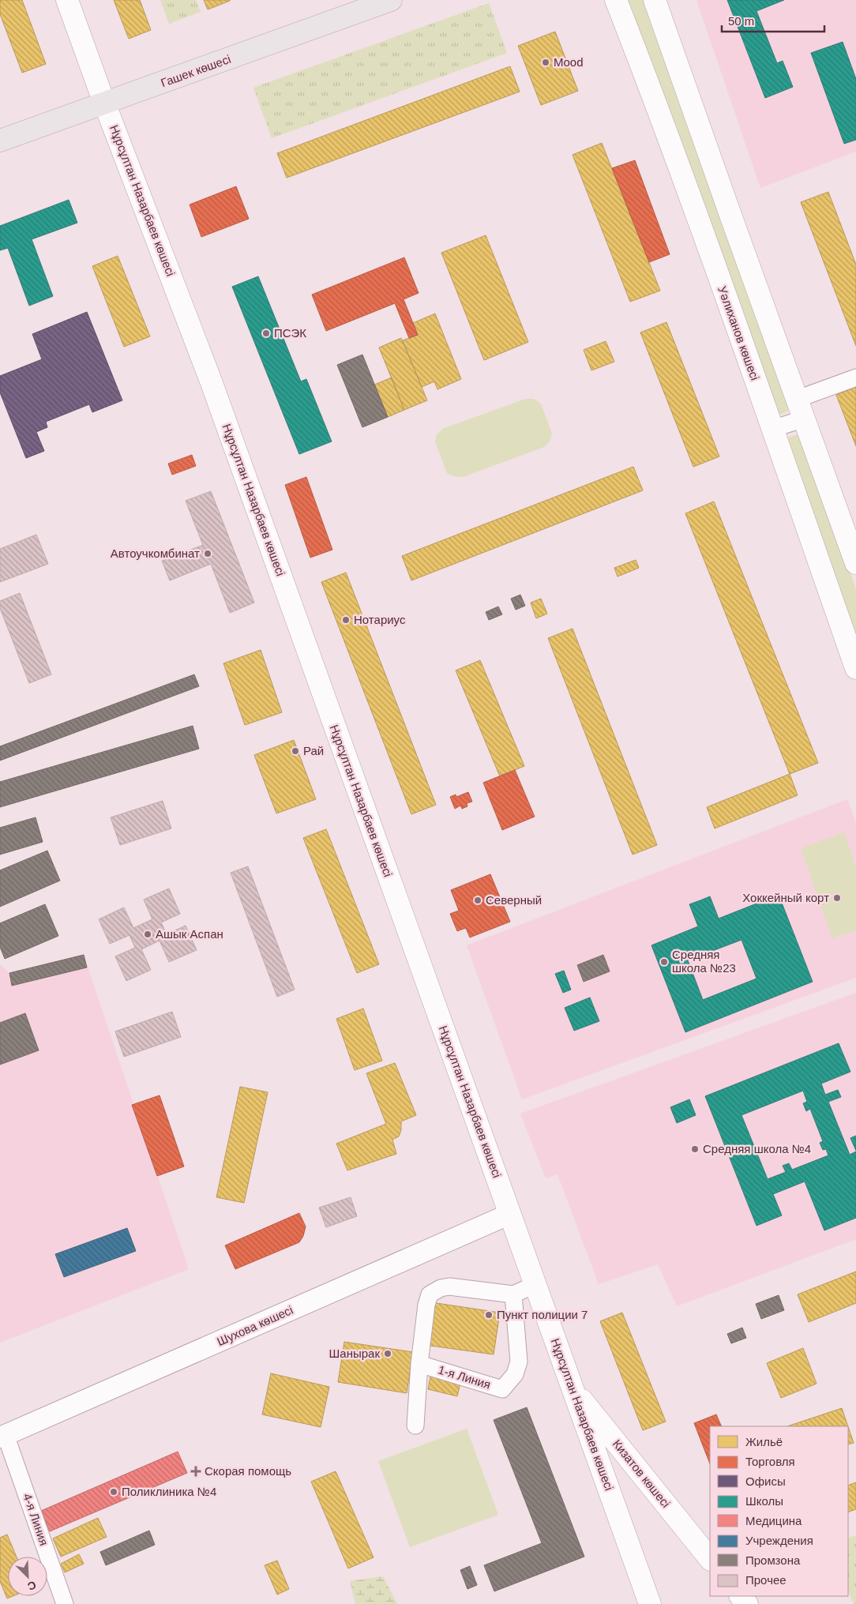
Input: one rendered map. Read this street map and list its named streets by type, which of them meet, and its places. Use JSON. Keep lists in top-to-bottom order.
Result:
{
  "streets": {
    "main road": [
      "Гашек көшесі",
      "Нұрсұлтан Назарбаев көшесі",
      "Уәлиханов көшесі",
      "Кизатов көшесі"
    ],
    "street": ["Шухова көшесі", "1-я Линия", "4-я Линия"]
  },
  "crossings": [
    ["Гашек көшесі", "Нұрсұлтан Назарбаев көшесі"],
    ["Нұрсұлтан Назарбаев көшесі", "Шухова көшесі"],
    ["Нұрсұлтан Назарбаев көшесі", "Кизатов көшесі"],
    ["Шухова көшесі", "4-я Линия"]
  ],
  "places": {
    "other": [
      "Mood",
      "ПСЭК",
      "Автоучкомбинат",
      "Нотариус",
      "Рай",
      "Хоккейный корт",
      "Северный",
      "Ашык Аспан",
      "Средняя школа №23",
      "Средняя школа №4",
      "Пункт полиции 7",
      "Шанырак",
      "Поликлиника №4"
    ],
    "health": ["Скорая помощь"]
  },
  "legend": [
    "Жильё",
    "Торговля",
    "Офисы",
    "Школы",
    "Медицина",
    "Учреждения",
    "Промзона",
    "Прочее"
  ],
  "scale_bar": "50 m",
  "north": "bottom right"
}
